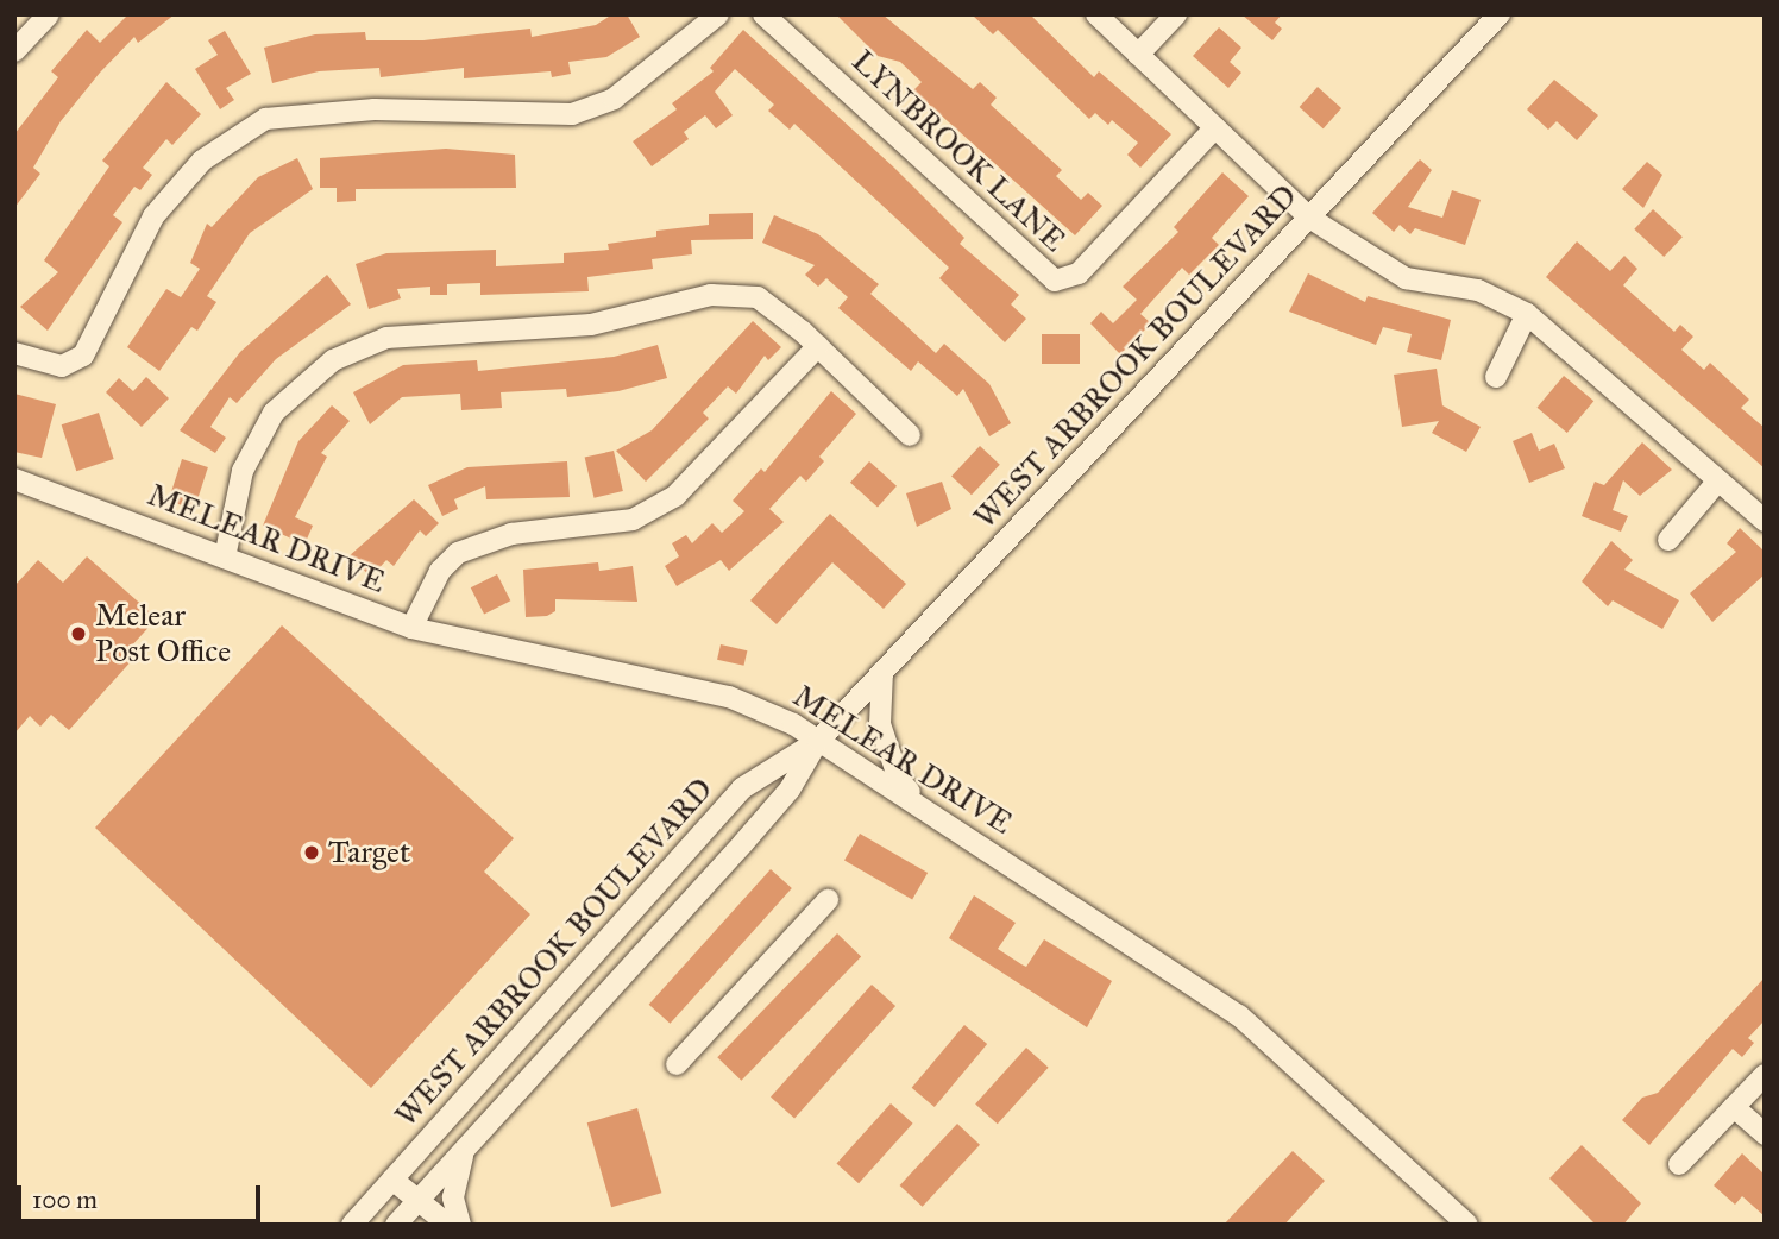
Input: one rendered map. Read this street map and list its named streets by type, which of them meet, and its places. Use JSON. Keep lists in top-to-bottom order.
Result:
{
  "streets": {
    "street": ["LYNBROOK LANE", "WEST ARBROOK BOULEVARD", "MELEAR DRIVE"]
  },
  "crossings": [
    ["WEST ARBROOK BOULEVARD", "MELEAR DRIVE"]
  ],
  "places": ["Melear Post Office", "Target"],
  "scale_bar": "100 m"
}
